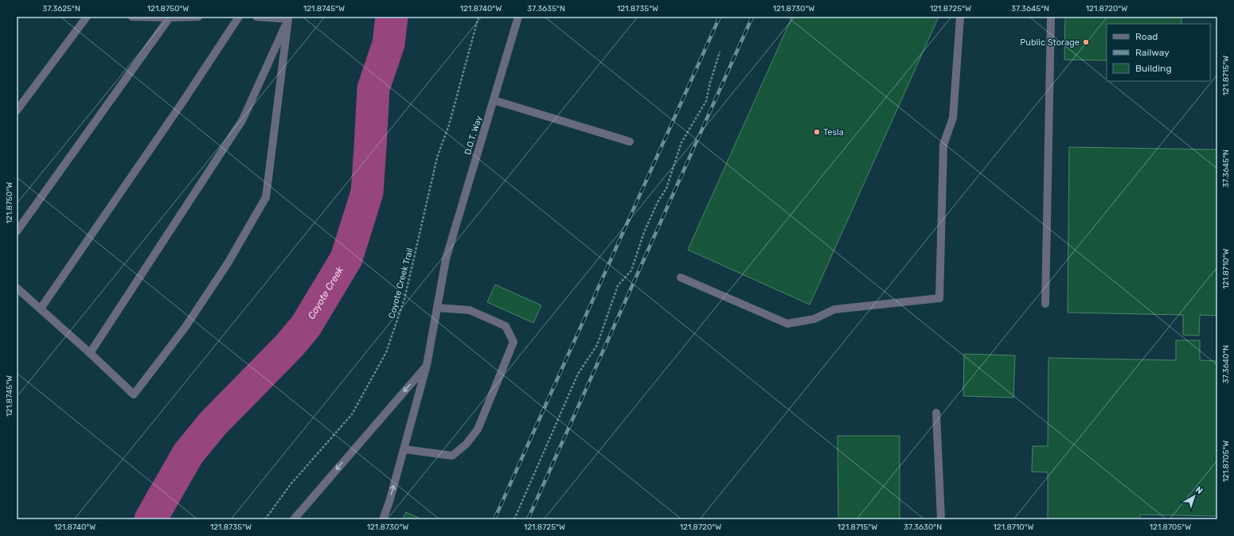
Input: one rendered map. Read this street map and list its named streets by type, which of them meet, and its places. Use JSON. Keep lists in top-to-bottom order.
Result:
{
  "streets": {
    "street": ["D.O.T. Way"],
    "path": ["Coyote Creek Trail"]
  },
  "water": ["Coyote Creek"],
  "places": ["Public Storage", "Tesla"],
  "legend": ["Road", "Railway", "Building"],
  "north": "top right",
  "coordinates": [
    "37.3625°N",
    "121.8750°W",
    "121.8745°W",
    "121.8740°W",
    "37.3635°N",
    "121.8735°W",
    "121.8730°W",
    "121.8725°W",
    "37.3645°N",
    "121.8720°W",
    "121.8715°W",
    "121.8710°W",
    "37.3640°N",
    "121.8705°W",
    "37.3630°N"
  ]
}
